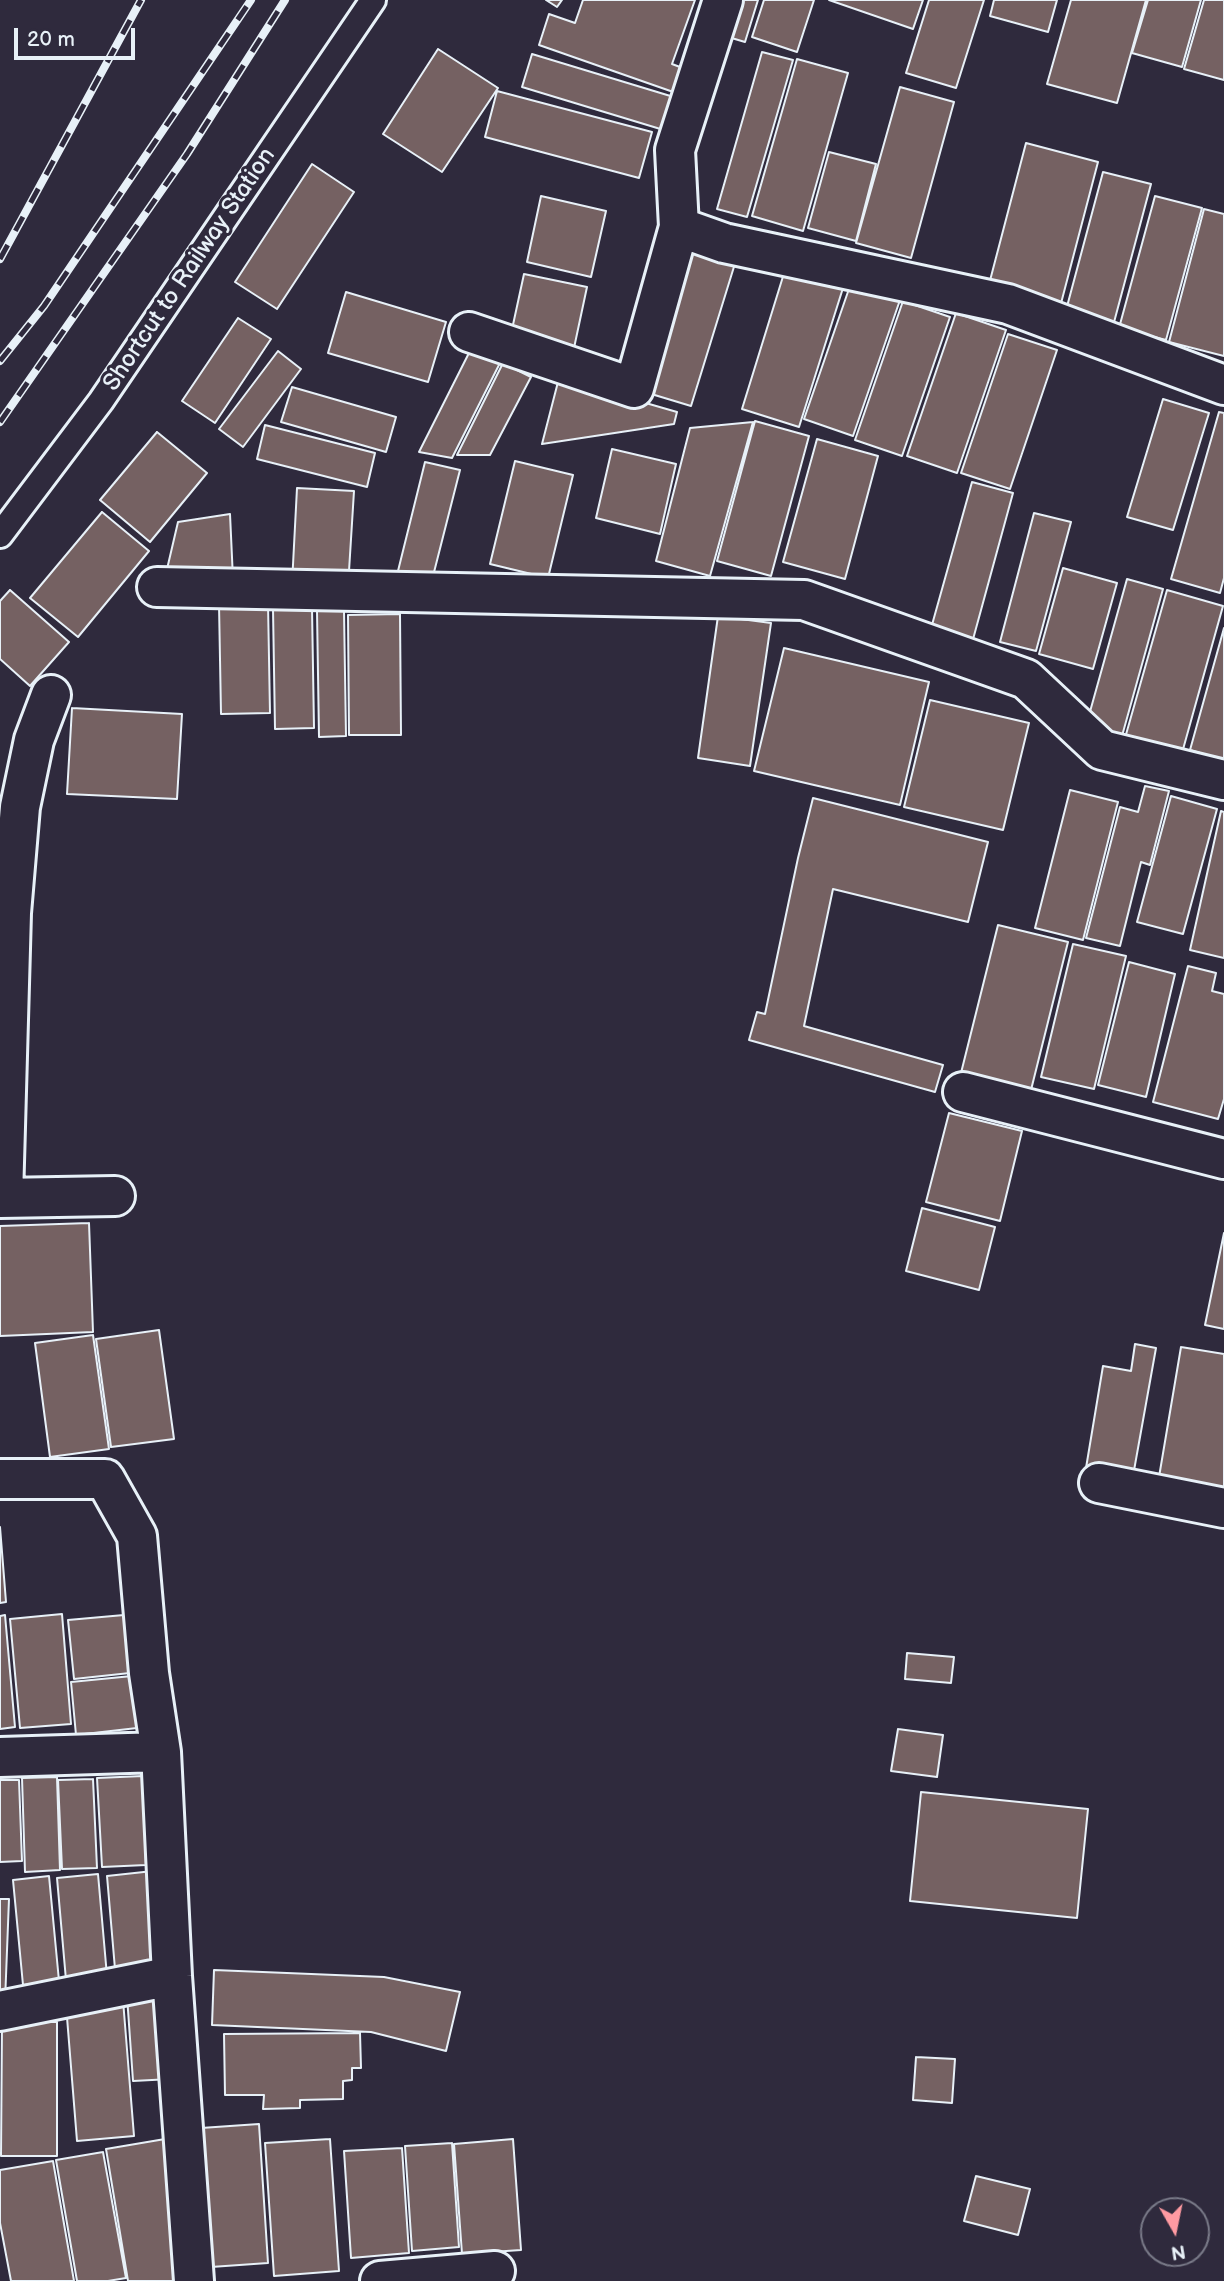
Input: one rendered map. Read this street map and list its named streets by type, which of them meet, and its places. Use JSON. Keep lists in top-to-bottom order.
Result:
{
  "streets": {
    "lane": ["Shortcut to Railway Station"]
  },
  "scale_bar": "20 m",
  "north": "bottom"
}
